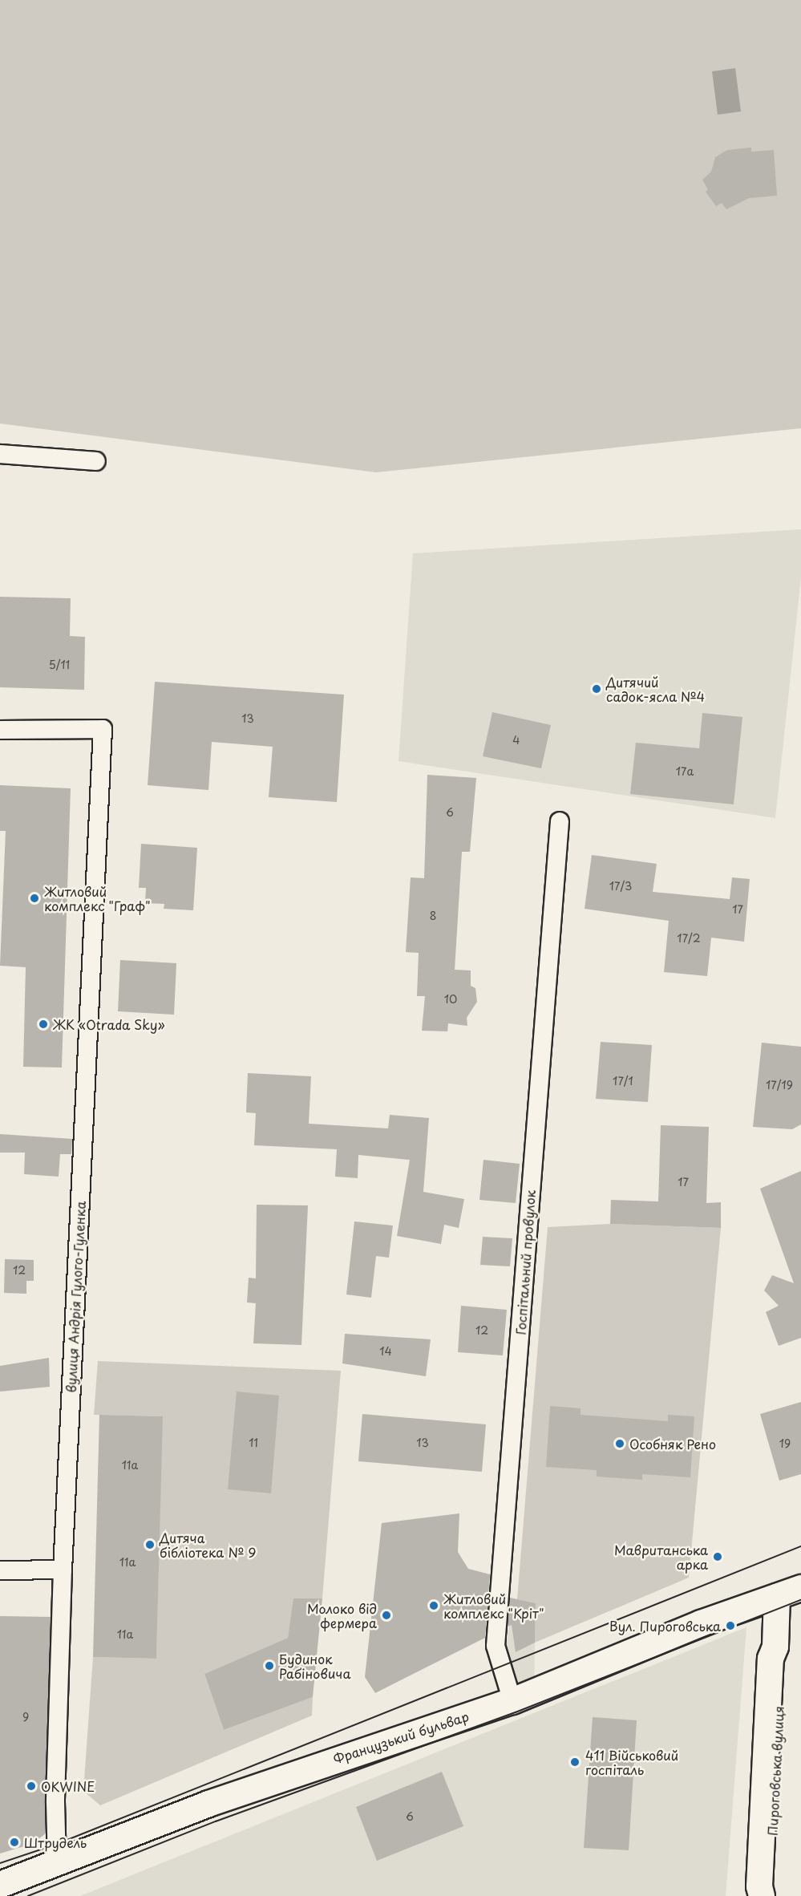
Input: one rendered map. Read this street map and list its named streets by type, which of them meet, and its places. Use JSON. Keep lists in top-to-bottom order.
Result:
{
  "streets": {
    "street": [
      "Госпітальний провулок",
      "вулиця Андрія Гулого-Гуленка",
      "Французький бульвар",
      "Пироговська вулиця"
    ]
  },
  "crossings": [
    ["Госпітальний провулок", "Французький бульвар"],
    ["вулиця Андрія Гулого-Гуленка", "Французький бульвар"],
    ["Французький бульвар", "Пироговська вулиця"]
  ],
  "places": [
    "Дитячий садок-ясла №4",
    "Житловий комплекс \"Граф\"",
    "ЖК «Otrada Sky»",
    "Особняк Рено",
    "Дитяча бібліотека № 9",
    "Мавританська арка",
    "Житловий комплекс \"Кріт\"",
    "Молоко від фермера",
    "Вул. Пироговська",
    "Будинок Рабіновича",
    "411 Військовий госпіталь",
    "OKWINE",
    "Штрудель"
  ],
  "house_numbers": [
    "5/11",
    "13",
    "4",
    "17а",
    "6",
    "17/3",
    "17",
    "8",
    "17/2",
    "10",
    "17/1",
    "17/19",
    "17",
    "12",
    "12",
    "14",
    "11",
    "13",
    "19",
    "11а",
    "11а",
    "11а",
    "9",
    "6"
  ]
}
